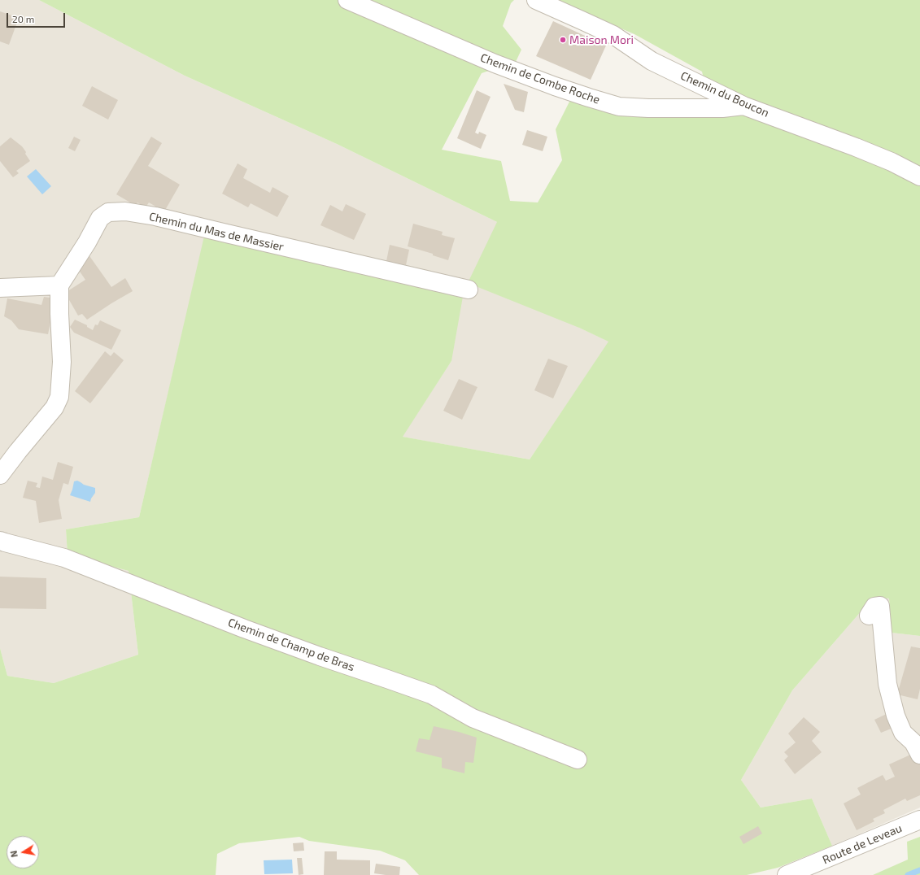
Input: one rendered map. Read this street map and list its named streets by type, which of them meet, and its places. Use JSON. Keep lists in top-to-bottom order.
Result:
{
  "streets": {
    "street": [
      "Chemin de Combe Roche",
      "Chemin du Boucon",
      "Chemin du Mas de Massier",
      "Chemin de Champ de Bras",
      "Route de Leveau"
    ]
  },
  "crossings": [
    ["Chemin de Combe Roche", "Chemin du Boucon"]
  ],
  "places": ["Maison Mori"],
  "scale_bar": "20 m",
  "north": "left"
}
